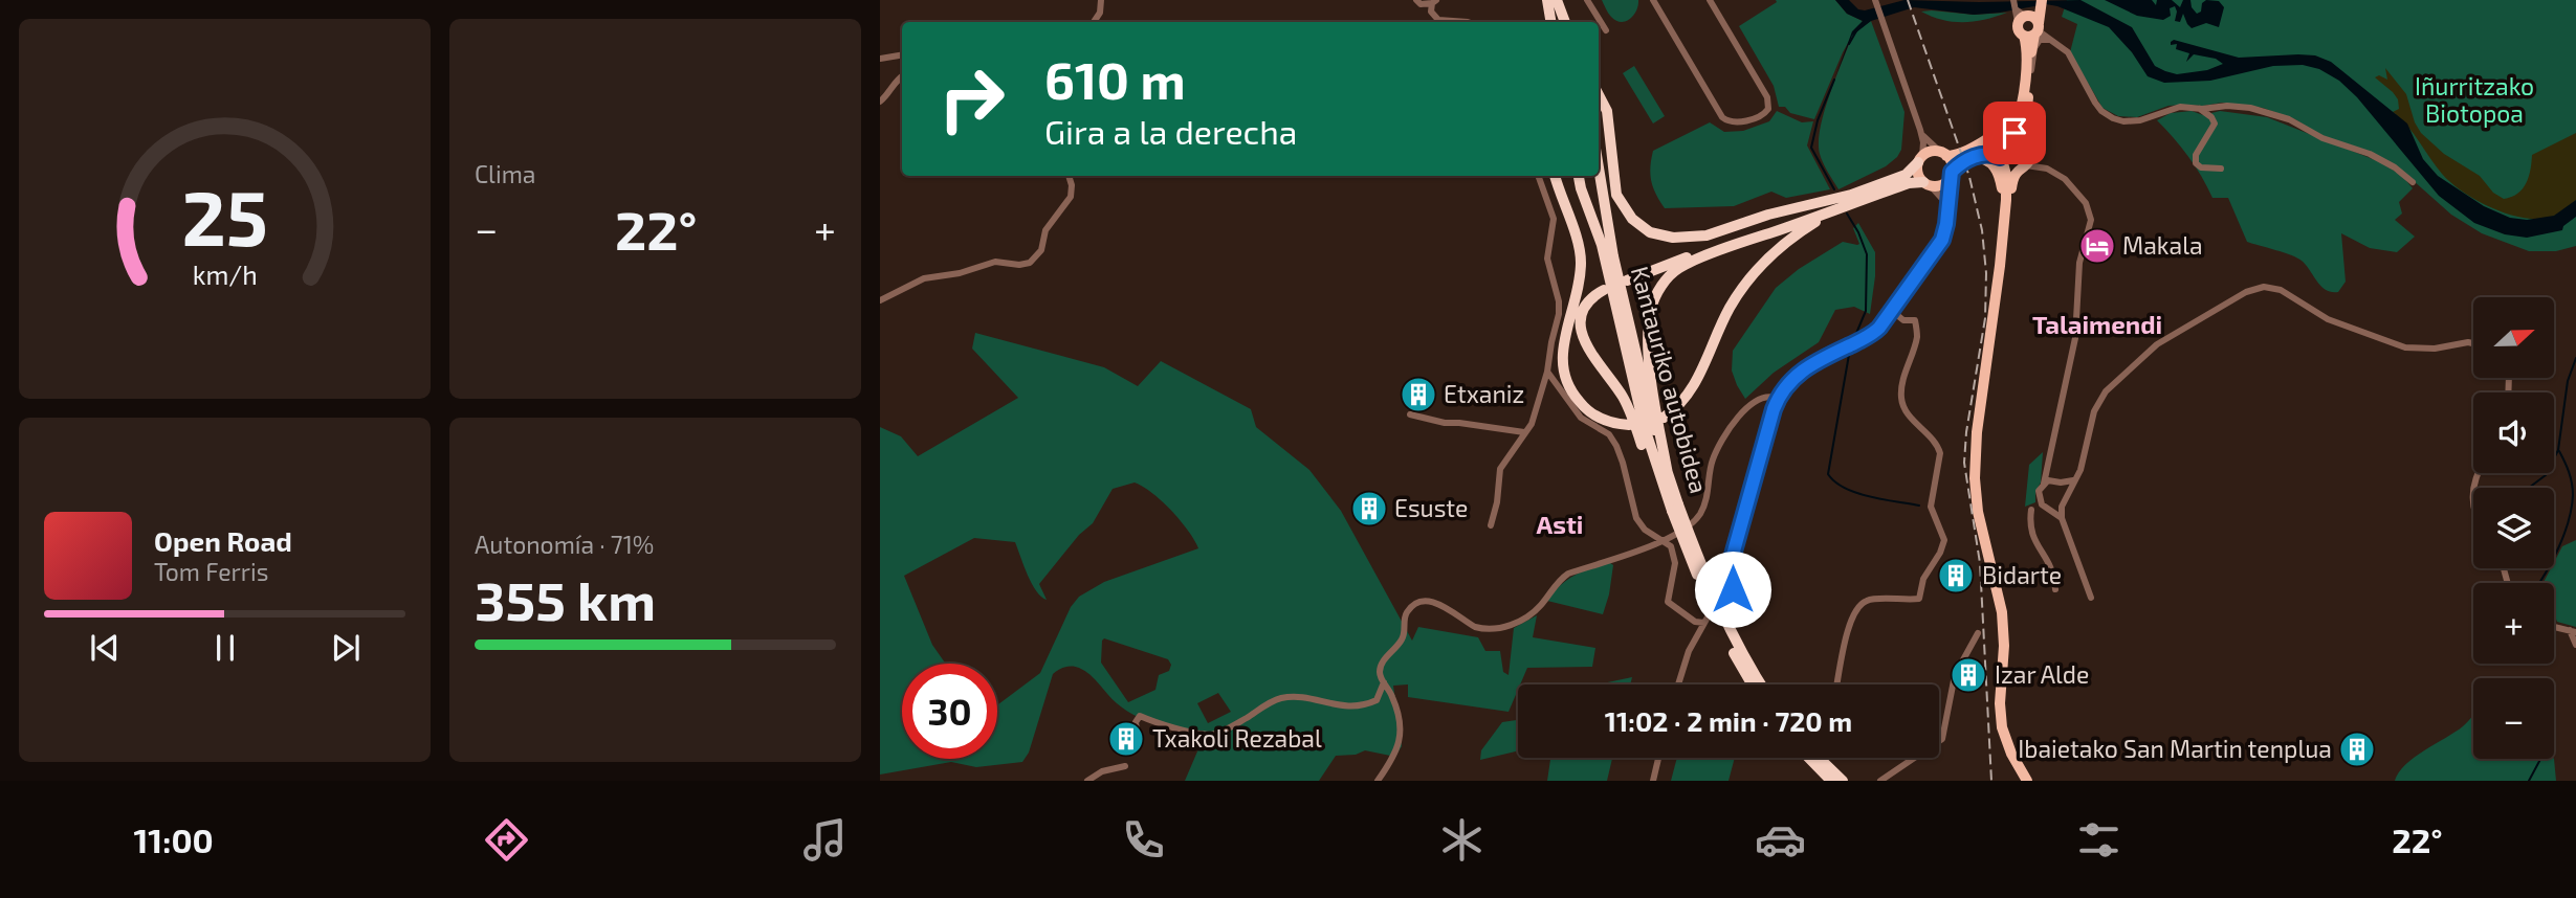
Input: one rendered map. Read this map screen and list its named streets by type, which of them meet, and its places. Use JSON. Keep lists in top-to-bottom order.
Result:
{
  "streets": {
    "highway": ["Kantauriko autobidea"]
  },
  "districts": ["Talaimendi", "Asti"],
  "parks": ["Iñurritzako Biotopoa"],
  "places": {
    "hotel": ["Makala"],
    "building": [
      "Etxaniz",
      "Esuste",
      "Bidarte",
      "Izar Alde",
      "Txakoli Rezabal",
      "Ibaietako San Martin tenplua"
    ]
  },
  "north": "right",
  "page": {
    "tile": [
      "Clima",
      ["Autonomía · 71%", "355 km"]
    ],
    "turn": ["610 m", "Gira a la derecha"],
    "heat": ["−", "22°", "+"],
    "map_buttons": ["+", "−"],
    "song": ["Open Road", "Tom Ferris"],
    "limit": "30",
    "trip": "11:02 · 2 min · 720 m",
    "tabs": ["11:00", "22°"],
    "gauge": ["25", "km/h"]
  }
}
